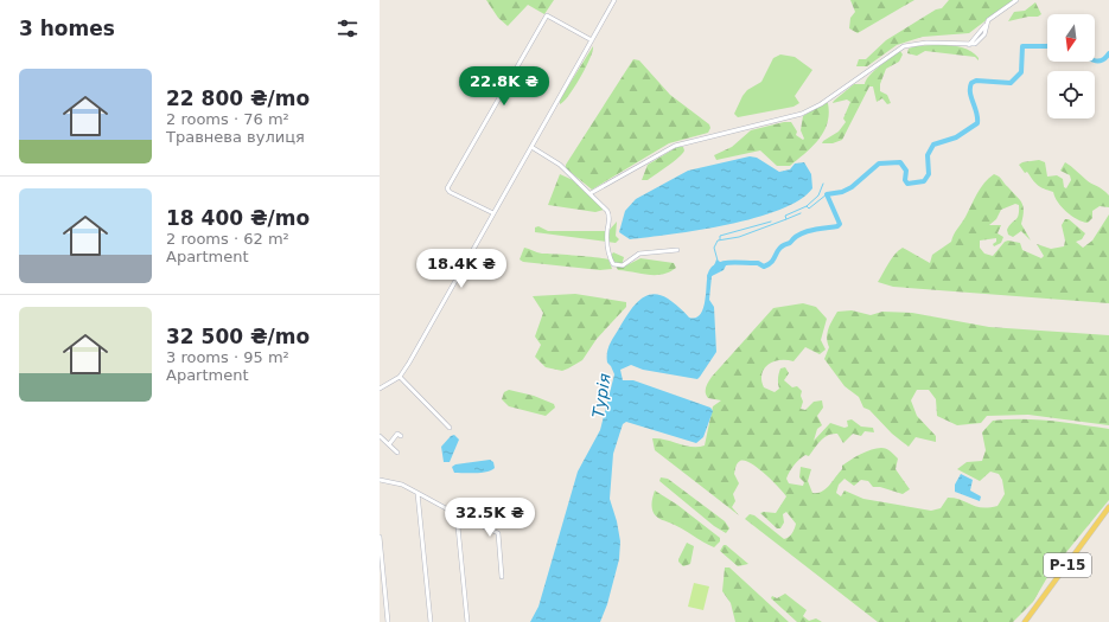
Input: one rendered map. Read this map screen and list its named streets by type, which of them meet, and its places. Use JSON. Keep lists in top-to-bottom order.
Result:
{
  "streets": {
    "main road": ["Р-15"]
  },
  "water": ["Турія"],
  "north": "bottom",
  "page": {
    "heading": "3 homes",
    "list": [
      {
        "name": "22 800 ₴/mo",
        "note": "2 rooms · 76 m² · Травнева вулиця"
      },
      {
        "name": "18 400 ₴/mo",
        "note": "2 rooms · 62 m² · Apartment"
      },
      {
        "name": "32 500 ₴/mo",
        "note": "3 rooms · 95 m² · Apartment"
      }
    ],
    "price": ["22.8K ₴", "18.4K ₴", "32.5K ₴"]
  }
}
